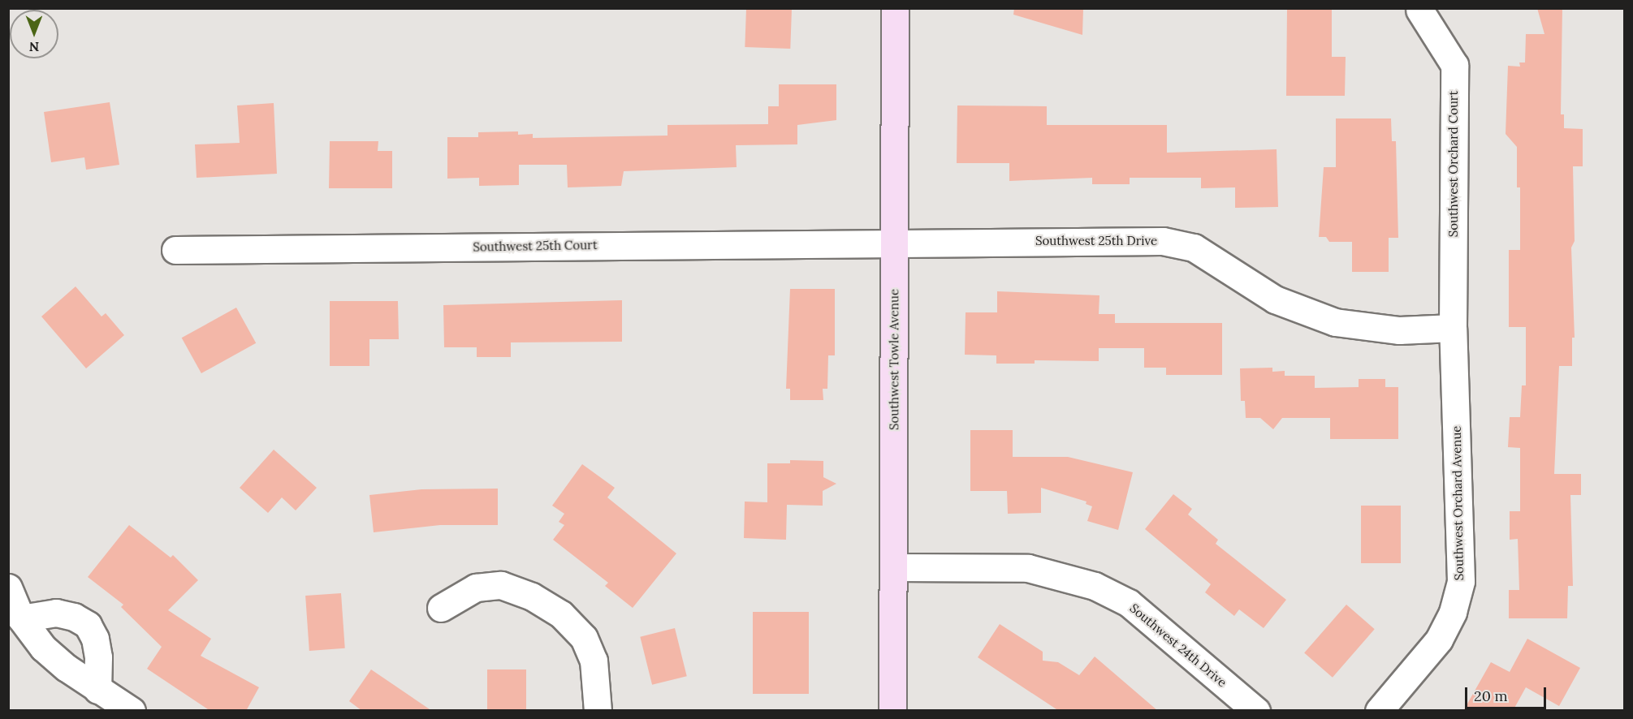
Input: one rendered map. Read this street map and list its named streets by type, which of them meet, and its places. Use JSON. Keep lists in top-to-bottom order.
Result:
{
  "streets": {
    "main road": ["Southwest Towle Avenue"],
    "street": [
      "Southwest Orchard Court",
      "Southwest 25th Drive",
      "Southwest 25th Court",
      "Southwest Orchard Avenue",
      "Southwest 24th Drive"
    ]
  },
  "crossings": [
    ["Southwest Orchard Court", "Southwest 25th Drive"],
    ["Southwest Orchard Court", "Southwest Orchard Avenue"],
    ["Southwest 25th Drive", "Southwest 25th Court"],
    ["Southwest 25th Drive", "Southwest Towle Avenue"],
    ["Southwest 25th Drive", "Southwest Orchard Avenue"],
    ["Southwest 25th Court", "Southwest Towle Avenue"],
    ["Southwest Towle Avenue", "Southwest 24th Drive"]
  ],
  "scale_bar": "20 m",
  "north": "bottom"
}
